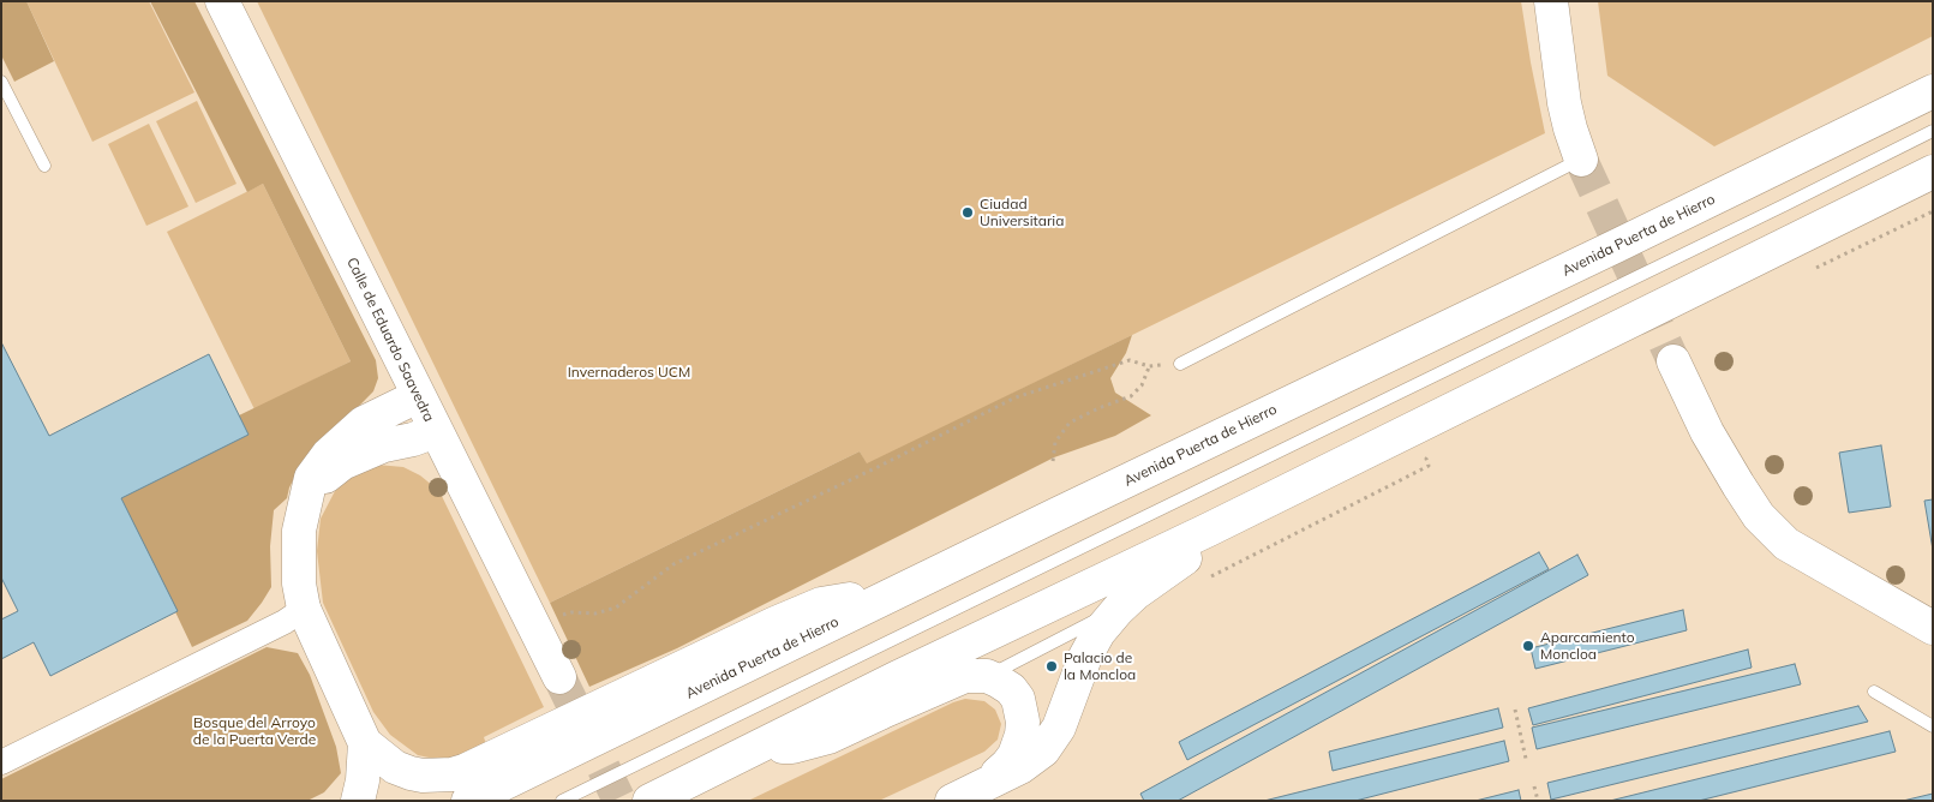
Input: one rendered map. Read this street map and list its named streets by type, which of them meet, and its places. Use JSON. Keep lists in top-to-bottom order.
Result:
{
  "streets": {
    "main road": ["Avenida Puerta de Hierro", "Calle de Eduardo Saavedra"]
  },
  "parks": ["Invernaderos UCM", "Bosque del Arroyo de la Puerta Verde"],
  "places": ["Ciudad Universitaria", "Aparcamiento Moncloa", "Palacio de la Moncloa"]
}
